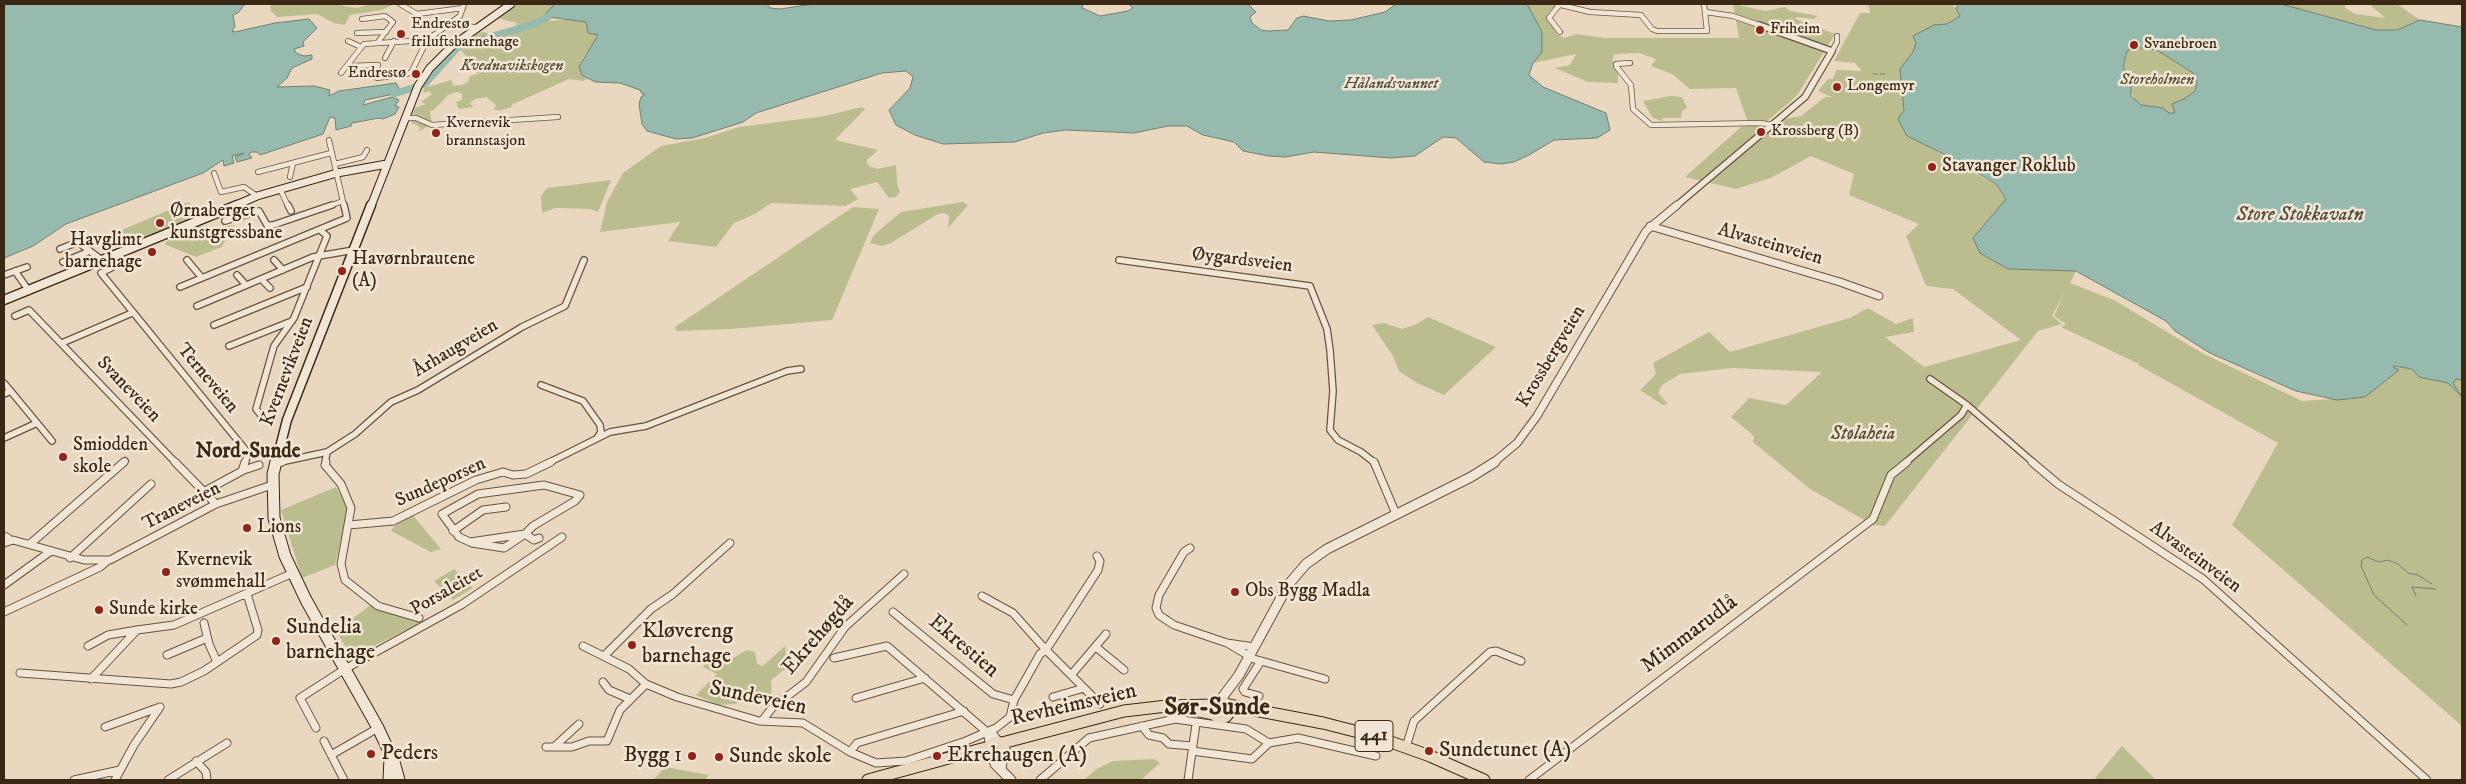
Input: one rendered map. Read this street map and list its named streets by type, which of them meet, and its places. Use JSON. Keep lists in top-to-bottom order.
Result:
{
  "streets": {
    "main road": ["Kvernevikveien", "Revheimsveien", "441"],
    "street": [
      "Alvasteinveien",
      "Øygardsveien",
      "Århaugveien",
      "Krossbergveien",
      "Terneveien",
      "Svaneveien",
      "Sundeporsen",
      "Traneveien",
      "Porsaleitet",
      "Mimmarudlå",
      "Ekrehøgdå",
      "Ekrestien",
      "Sundeveien"
    ]
  },
  "crossings": [
    ["Alvasteinveien", "Krossbergveien"],
    ["Alvasteinveien", "Mimmarudlå"],
    ["Øygardsveien", "Krossbergveien"],
    ["Krossbergveien", "Revheimsveien"],
    ["Kvernevikveien", "Traneveien"],
    ["Kvernevikveien", "Porsaleitet"],
    ["Svaneveien", "Traneveien"],
    ["Ekrehøgdå", "Sundeveien"],
    ["Ekrestien", "Sundeveien"]
  ],
  "districts": ["Nord-Sunde", "Sør-Sunde"],
  "water": ["Hålandsvannet", "Store Stokkavatn"],
  "parks": ["Kvednavikskogen", "Storeholmen", "Stølaheia"],
  "places": [
    "Friheim",
    "Endrestø friluftsbarnehage",
    "Svanebroen",
    "Endrestø",
    "Longemyr",
    "Krossberg (B)",
    "Kvernevik brannstasjon",
    "Stavanger Roklub",
    "Ørnaberget kunstgressbane",
    "Havglimt barnehage",
    "Havørnbrautene (A)",
    "Smiodden skole",
    "Lions",
    "Kvernevik svømmehall",
    "Obs Bygg Madla",
    "Sunde kirke",
    "Sundelia barnehage",
    "Kløvereng barnehage",
    "Sundetunet (A)",
    "Peders",
    "Bygg 1",
    "Ekrehaugen (A)",
    "Sunde skole"
  ]
}
